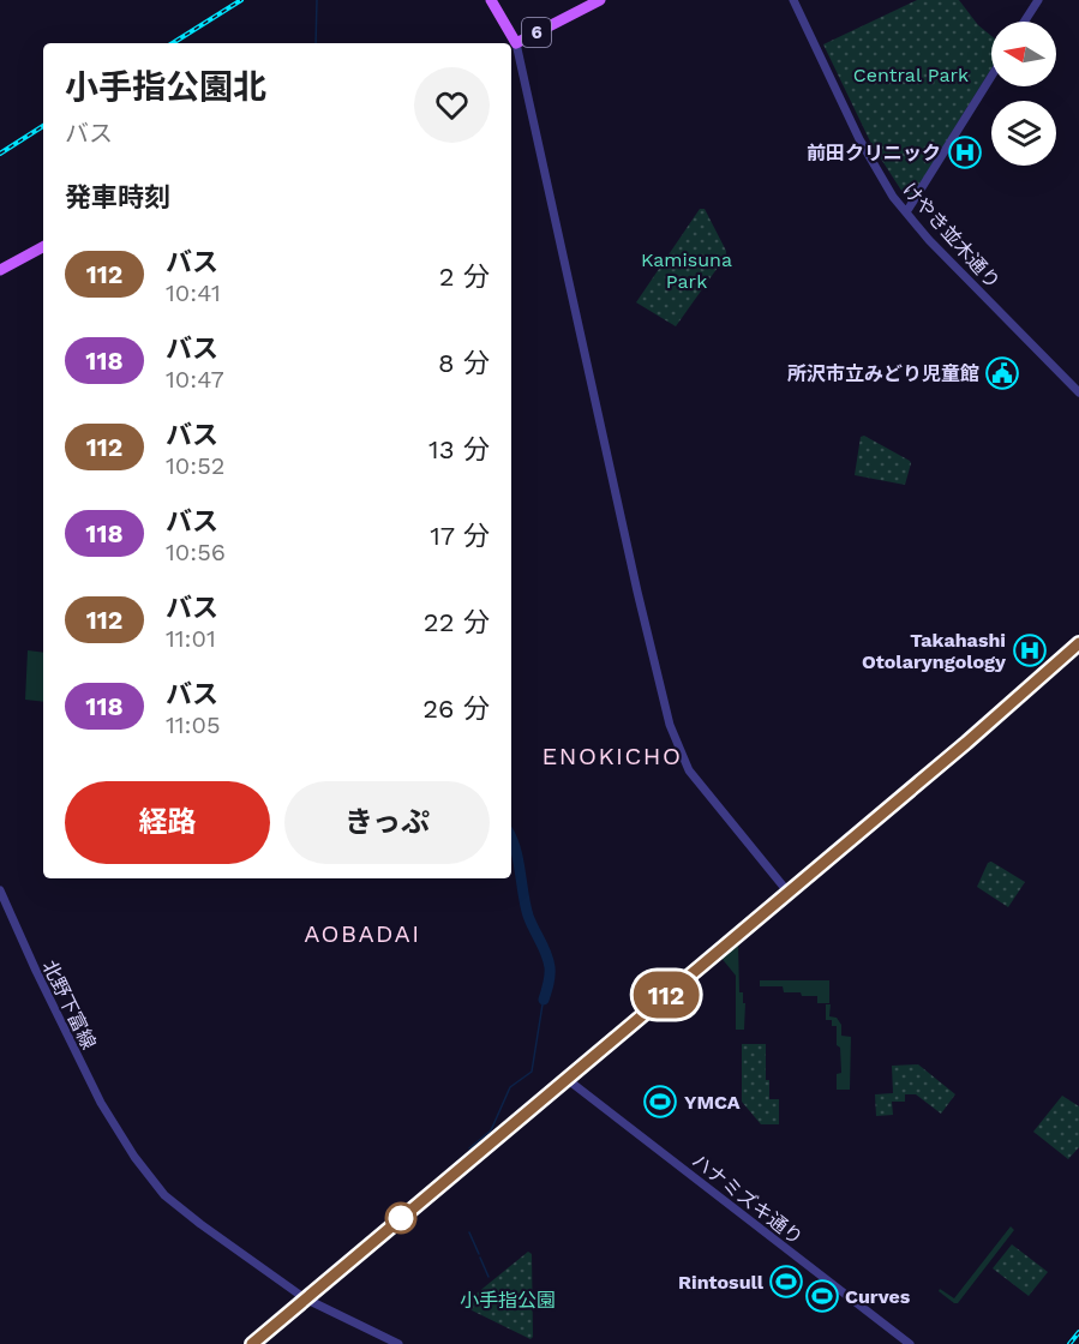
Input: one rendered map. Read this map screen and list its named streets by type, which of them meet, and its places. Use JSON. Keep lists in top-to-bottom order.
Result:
{
  "streets": {
    "main road": ["6"],
    "street": ["けやき並木通り", "北野下富線", "ハナミズキ通り"]
  },
  "districts": ["ENOKICHO", "AOBADAI"],
  "parks": ["Central Park", "Kamisuna Park", "小手指公園"],
  "places": {
    "hospital": ["前田クリニック", "Takahashi Otolaryngology"],
    "public building": ["所沢市立みどり児童館"],
    "sports": ["YMCA", "Rintosull", "Curves"]
  },
  "lines": ["bus line 112"],
  "north": "left",
  "page": {
    "on_map": "112",
    "heading": [
      ["小手指公園北", "バス"],
      "発車時刻"
    ],
    "list": [
      {
        "mark": "112",
        "name": "バス",
        "note": "10:41",
        "value": "2 分"
      },
      {
        "mark": "118",
        "name": "バス",
        "note": "10:47",
        "value": "8 分"
      },
      {
        "mark": "112",
        "name": "バス",
        "note": "10:52",
        "value": "13 分"
      },
      {
        "mark": "118",
        "name": "バス",
        "note": "10:56",
        "value": "17 分"
      },
      {
        "mark": "112",
        "name": "バス",
        "note": "11:01",
        "value": "22 分"
      },
      {
        "mark": "118",
        "name": "バス",
        "note": "11:05",
        "value": "26 分"
      }
    ],
    "buttons": ["経路", "きっぷ"]
  }
}
